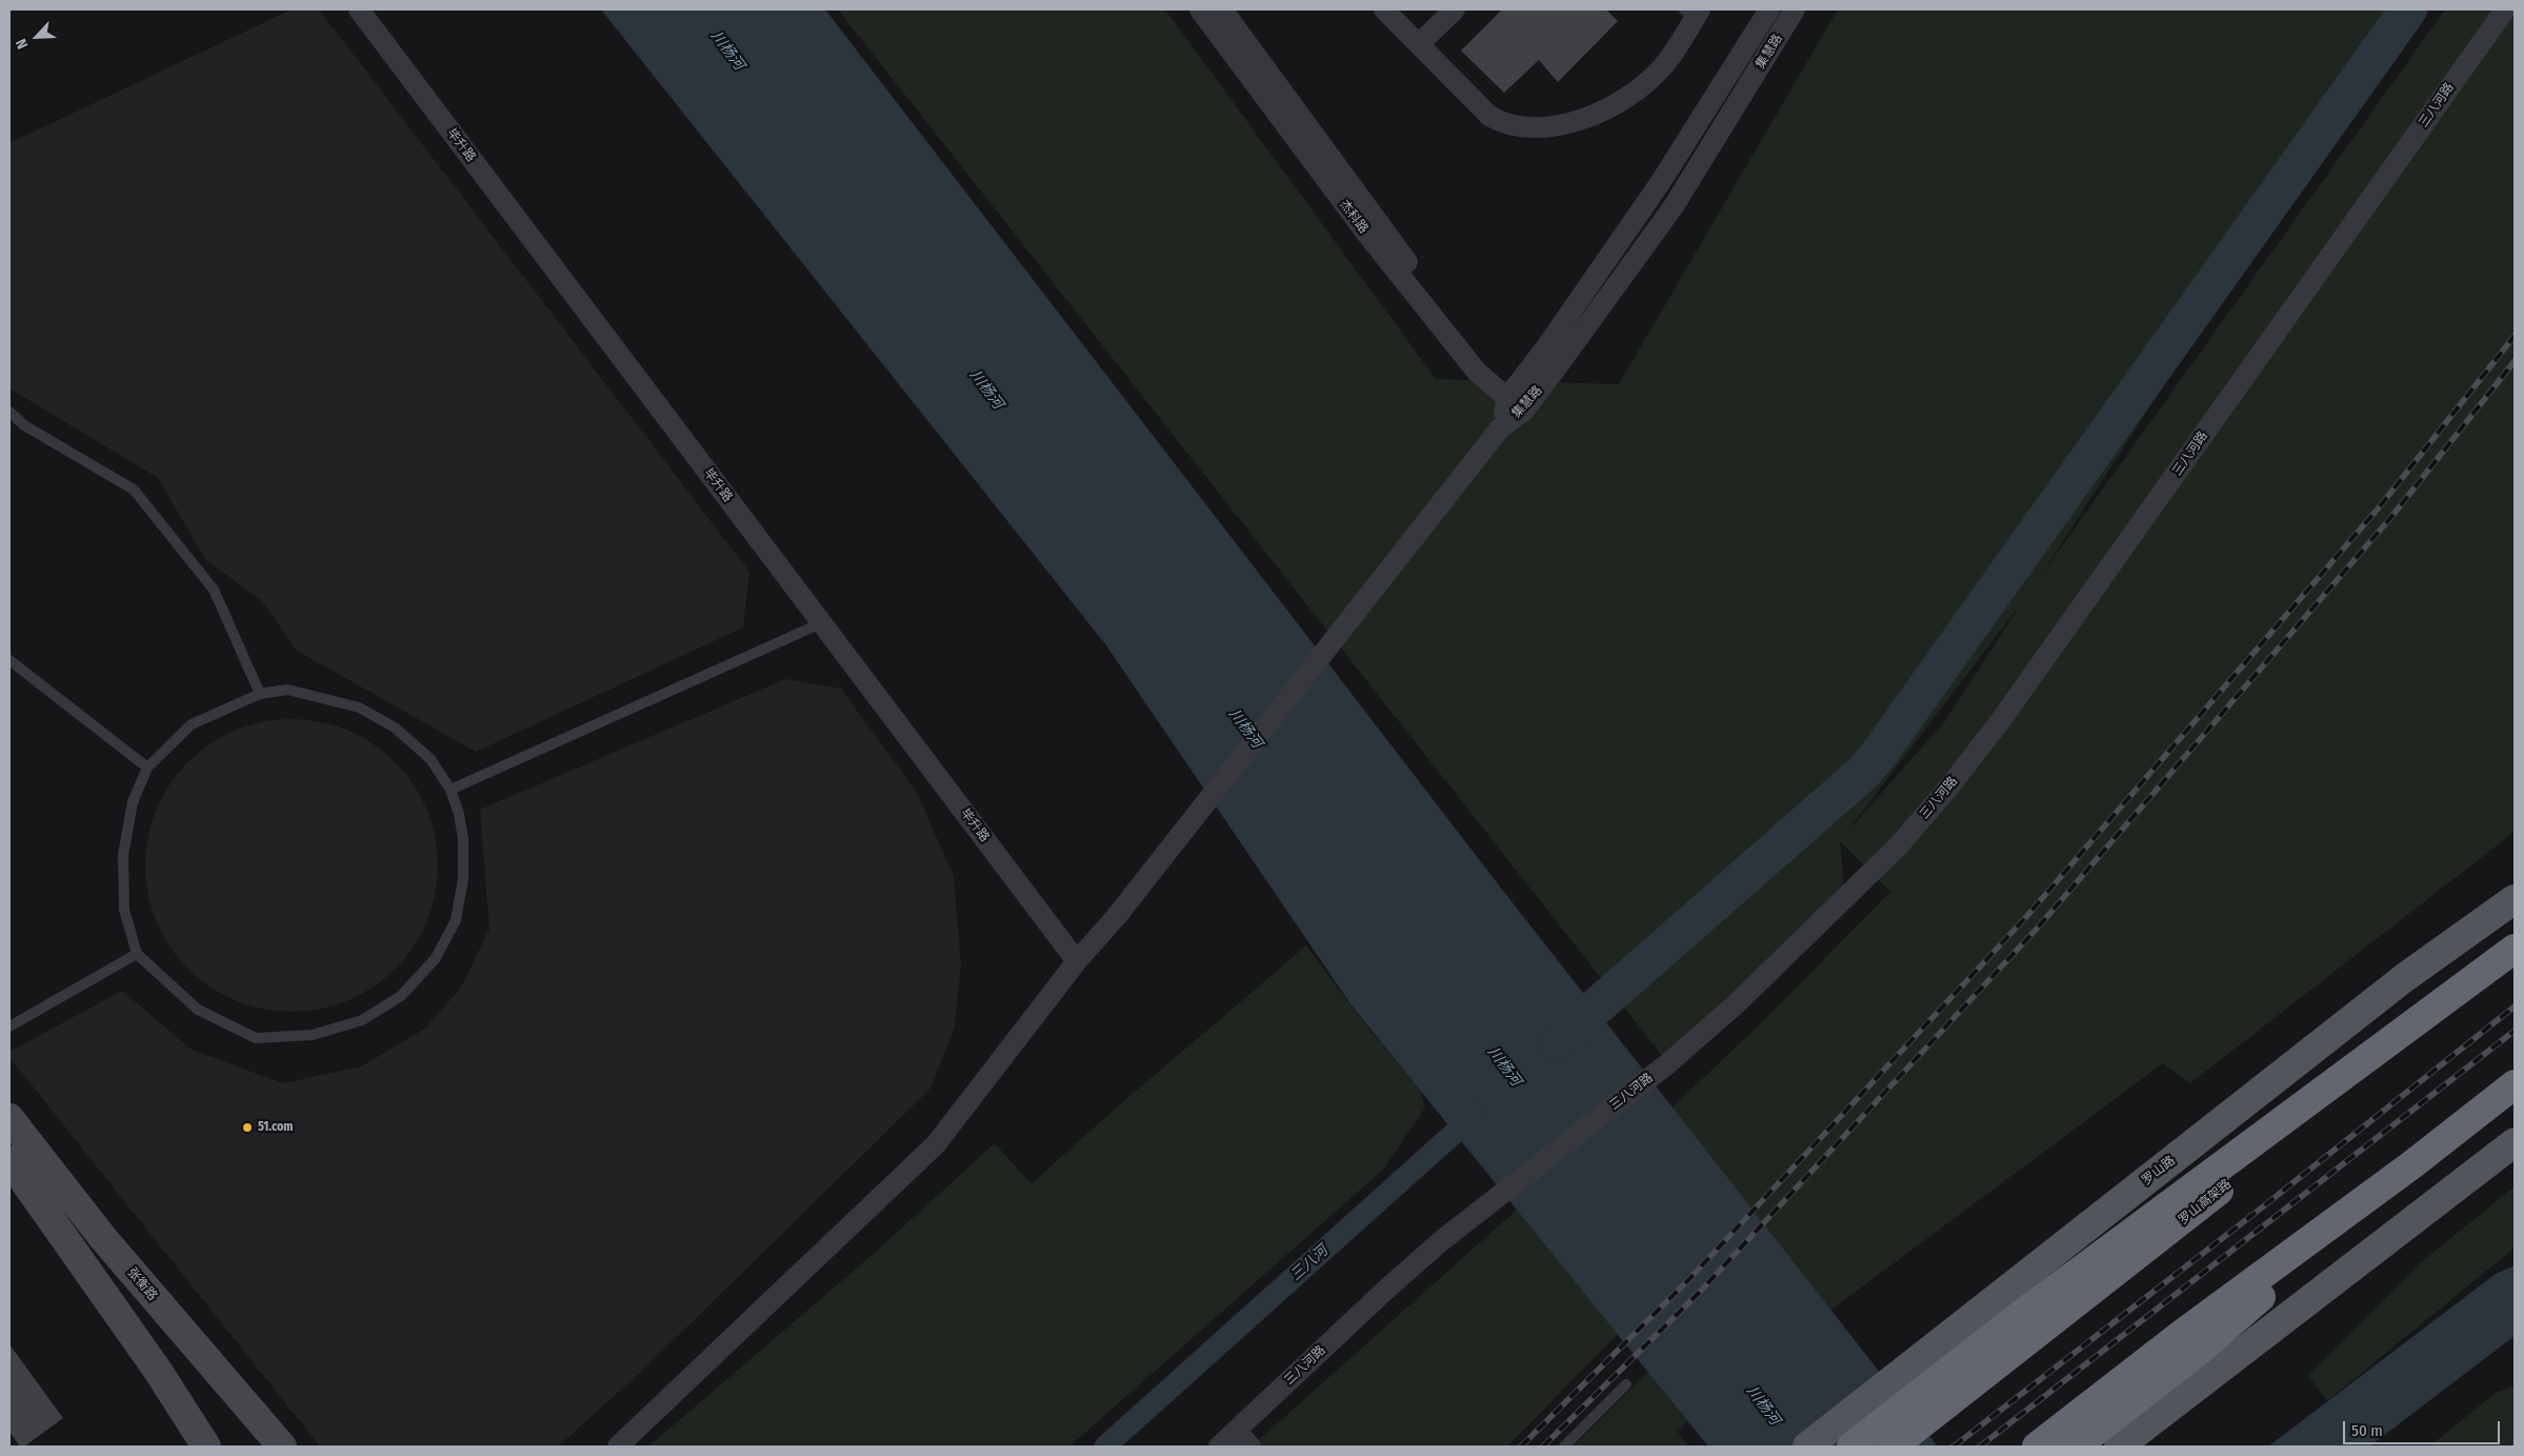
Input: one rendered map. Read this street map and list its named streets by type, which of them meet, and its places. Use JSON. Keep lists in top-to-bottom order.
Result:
{
  "streets": {
    "highway": ["罗山高架路"],
    "main road": ["罗山路", "张衡路"],
    "street": [
      "集慧路",
      "三八河路",
      "毕升路",
      "杰科路"
    ]
  },
  "crossings": [
    ["集慧路", "毕升路"],
    ["集慧路", "杰科路"]
  ],
  "water": ["川杨河", "三八河"],
  "places": ["51.com"],
  "scale_bar": "50 m",
  "north": "bottom left"
}
